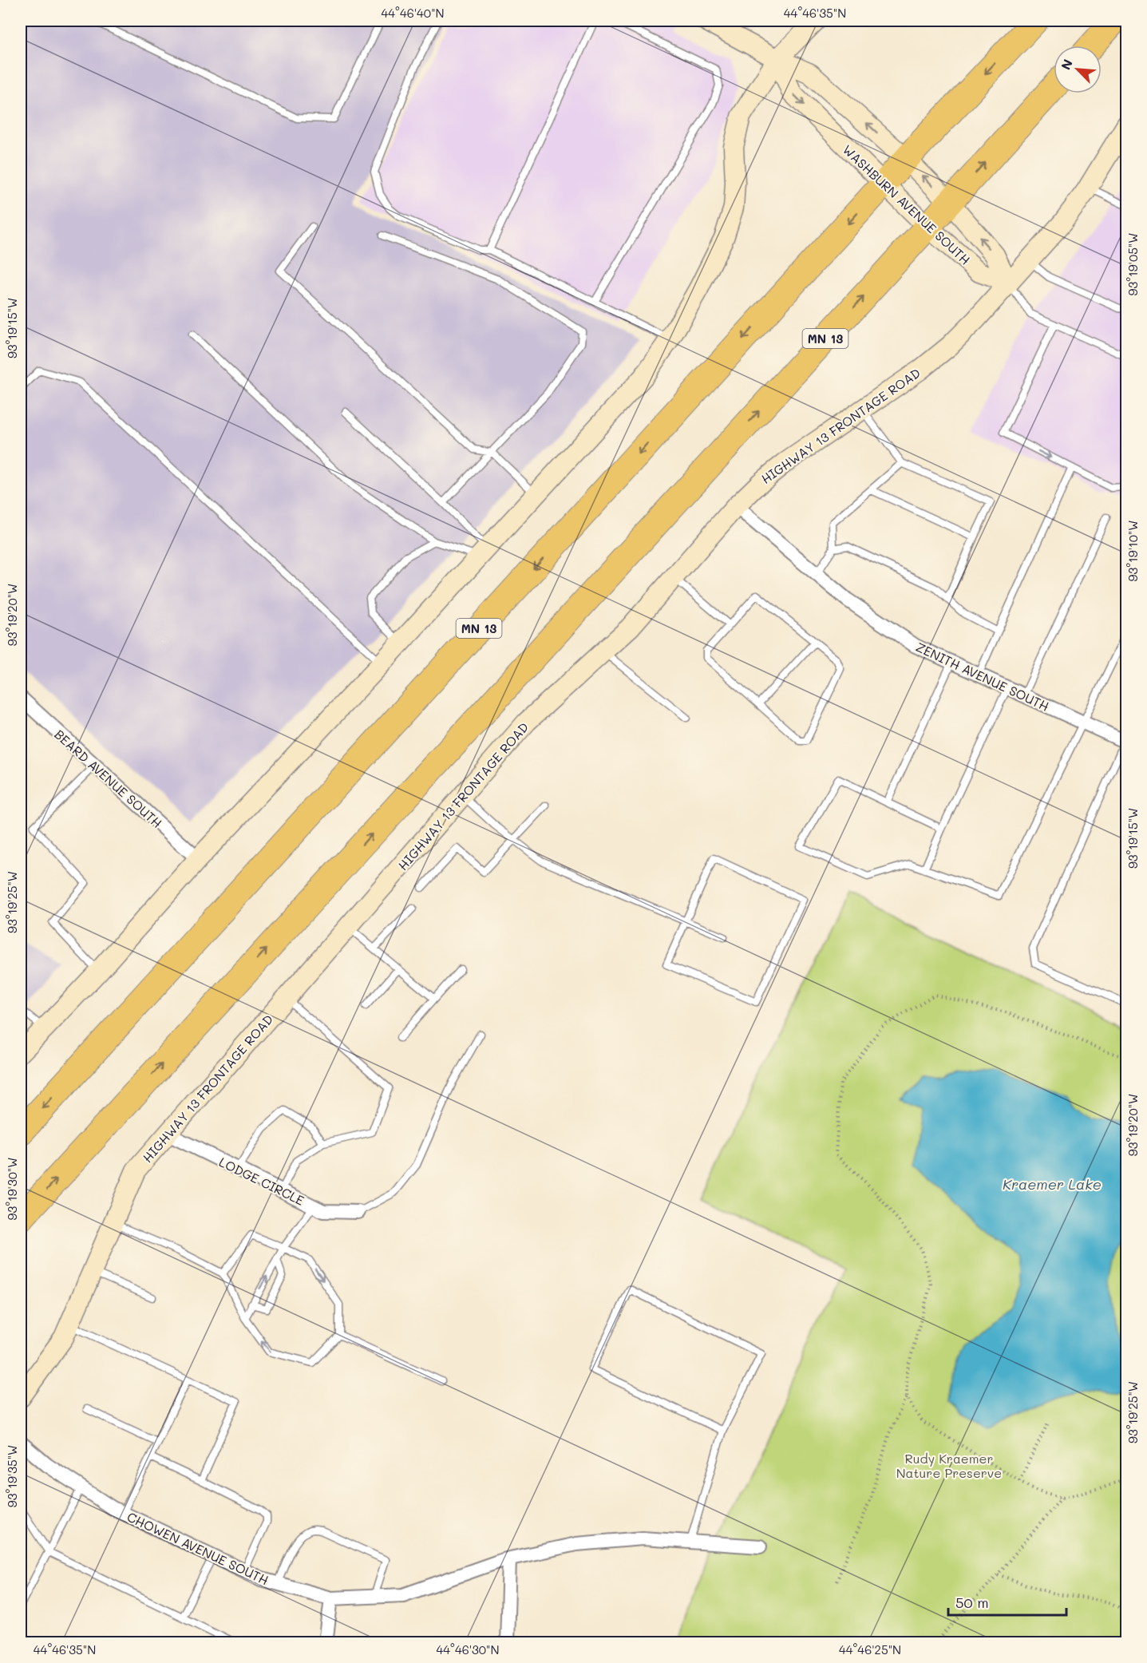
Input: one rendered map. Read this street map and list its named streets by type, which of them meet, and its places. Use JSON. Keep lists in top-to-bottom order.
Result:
{
  "streets": {
    "highway": ["MN 13"],
    "street": [
      "WASHBURN AVENUE SOUTH",
      "HIGHWAY 13 FRONTAGE ROAD",
      "ZENITH AVENUE SOUTH",
      "BEARD AVENUE SOUTH",
      "LODGE CIRCLE",
      "CHOWEN AVENUE SOUTH"
    ]
  },
  "crossings": [
    ["WASHBURN AVENUE SOUTH", "MN 13"],
    ["WASHBURN AVENUE SOUTH", "HIGHWAY 13 FRONTAGE ROAD"],
    ["HIGHWAY 13 FRONTAGE ROAD", "ZENITH AVENUE SOUTH"],
    ["HIGHWAY 13 FRONTAGE ROAD", "LODGE CIRCLE"]
  ],
  "water": ["Kraemer Lake"],
  "parks": ["Rudy Kraemer Nature Preserve"],
  "scale_bar": "50 m",
  "north": "top left",
  "coordinates": [
    "44°46'40\"N",
    "44°46'35\"N",
    "93°19'05\"W",
    "93°19'15\"W",
    "93°19'10\"W",
    "93°19'20\"W",
    "93°19'25\"W",
    "93°19'30\"W",
    "93°19'35\"W",
    "44°46'30\"N",
    "44°46'25\"N"
  ]
}
